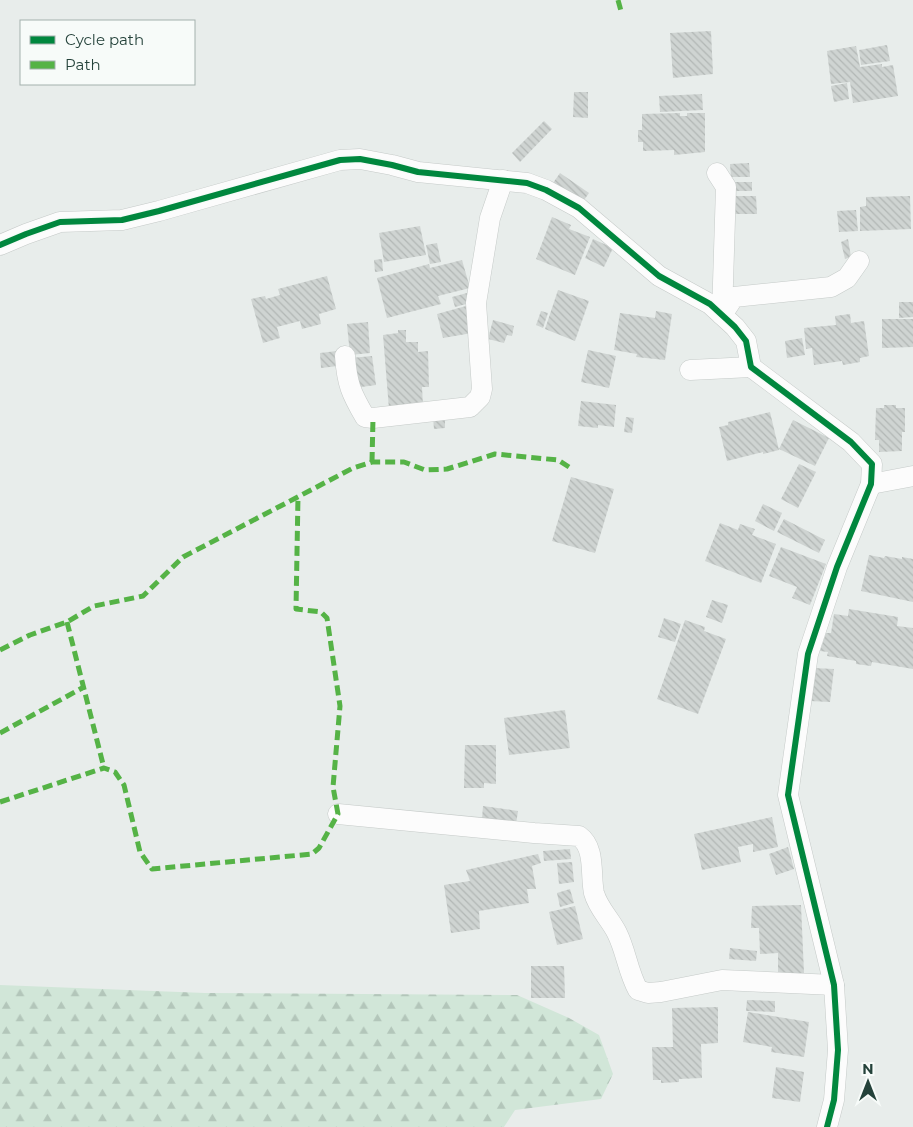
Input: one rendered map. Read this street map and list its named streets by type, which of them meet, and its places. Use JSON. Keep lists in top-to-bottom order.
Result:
{
  "legend": ["Cycle path", "Path"],
  "north": "top"
}
